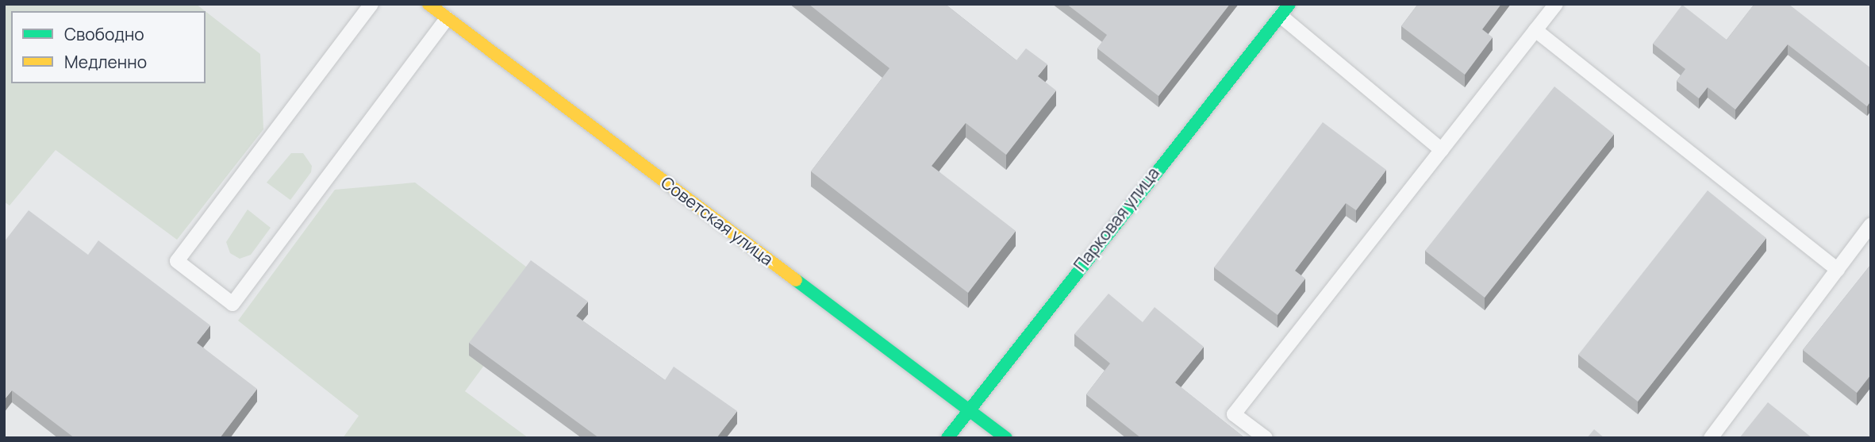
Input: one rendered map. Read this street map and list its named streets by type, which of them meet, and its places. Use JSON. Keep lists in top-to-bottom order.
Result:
{
  "streets": {
    "street": ["Парковая улица", "Советская улица"]
  },
  "crossings": [
    ["Парковая улица", "Советская улица"]
  ],
  "legend": ["Свободно", "Медленно"]
}
